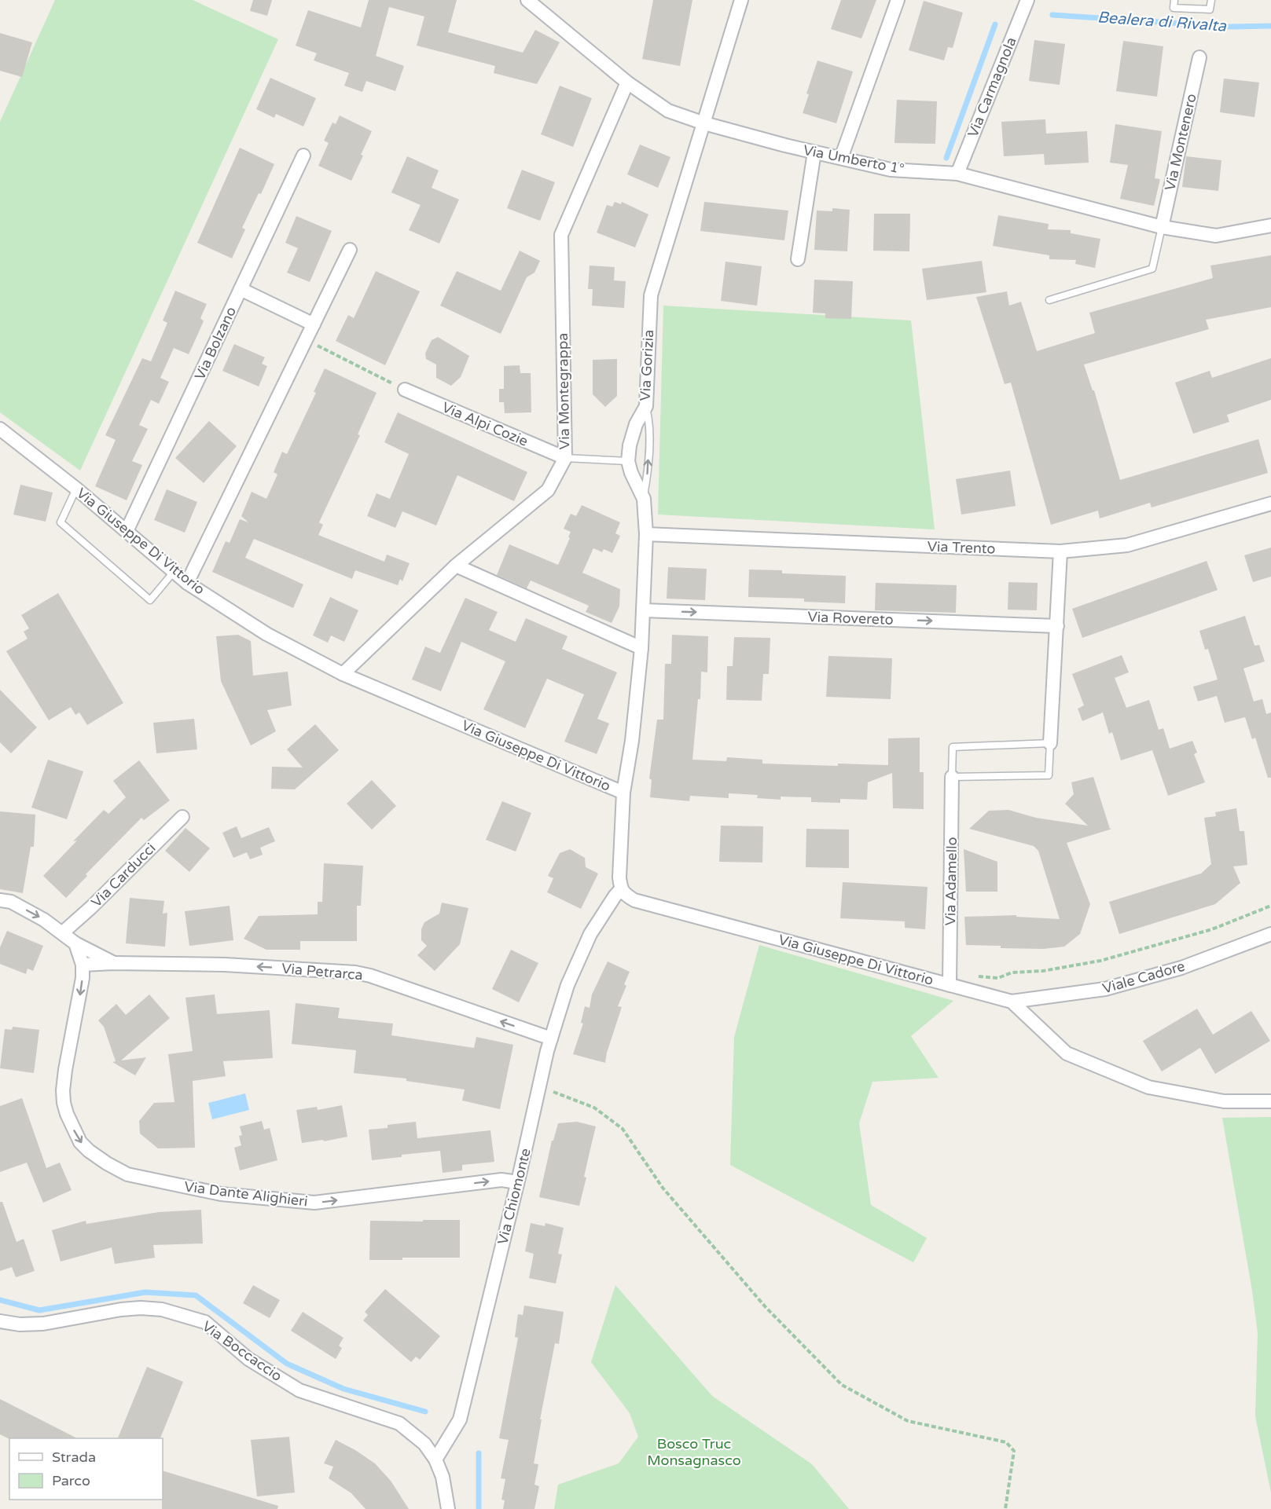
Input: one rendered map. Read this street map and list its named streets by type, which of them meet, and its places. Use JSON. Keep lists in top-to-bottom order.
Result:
{
  "streets": {
    "street": [
      "Via Carmagnola",
      "Via Montenero",
      "Via Umberto 1°",
      "Via Bolzano",
      "Via Gorizia",
      "Via Montegrappa",
      "Via Alpi Cozie",
      "Via Giuseppe Di Vittorio",
      "Via Trento",
      "Via Rovereto",
      "Via Carducci",
      "Via Adamello",
      "Via Petrarca",
      "Viale Cadore",
      "Via Dante Alighieri",
      "Via Chiomonte",
      "Via Boccaccio"
    ]
  },
  "crossings": [
    ["Via Carmagnola", "Via Umberto 1°"],
    ["Via Montenero", "Via Umberto 1°"],
    ["Via Umberto 1°", "Via Gorizia"],
    ["Via Umberto 1°", "Via Montegrappa"],
    ["Via Bolzano", "Via Giuseppe Di Vittorio"],
    ["Via Gorizia", "Via Giuseppe Di Vittorio"],
    ["Via Gorizia", "Via Trento"],
    ["Via Gorizia", "Via Rovereto"],
    ["Via Montegrappa", "Via Alpi Cozie"],
    ["Via Montegrappa", "Via Giuseppe Di Vittorio"],
    ["Via Giuseppe Di Vittorio", "Via Adamello"],
    ["Via Giuseppe Di Vittorio", "Viale Cadore"],
    ["Via Giuseppe Di Vittorio", "Via Chiomonte"],
    ["Via Carducci", "Via Dante Alighieri"],
    ["Via Petrarca", "Via Dante Alighieri"],
    ["Via Petrarca", "Via Chiomonte"],
    ["Via Dante Alighieri", "Via Chiomonte"],
    ["Via Chiomonte", "Via Boccaccio"]
  ],
  "one_way": ["Via Rovereto", "Via Petrarca"],
  "water": ["Bealera di Rivalta"],
  "parks": ["Bosco Truc Monsagnasco"],
  "legend": ["Strada", "Parco"]
}
